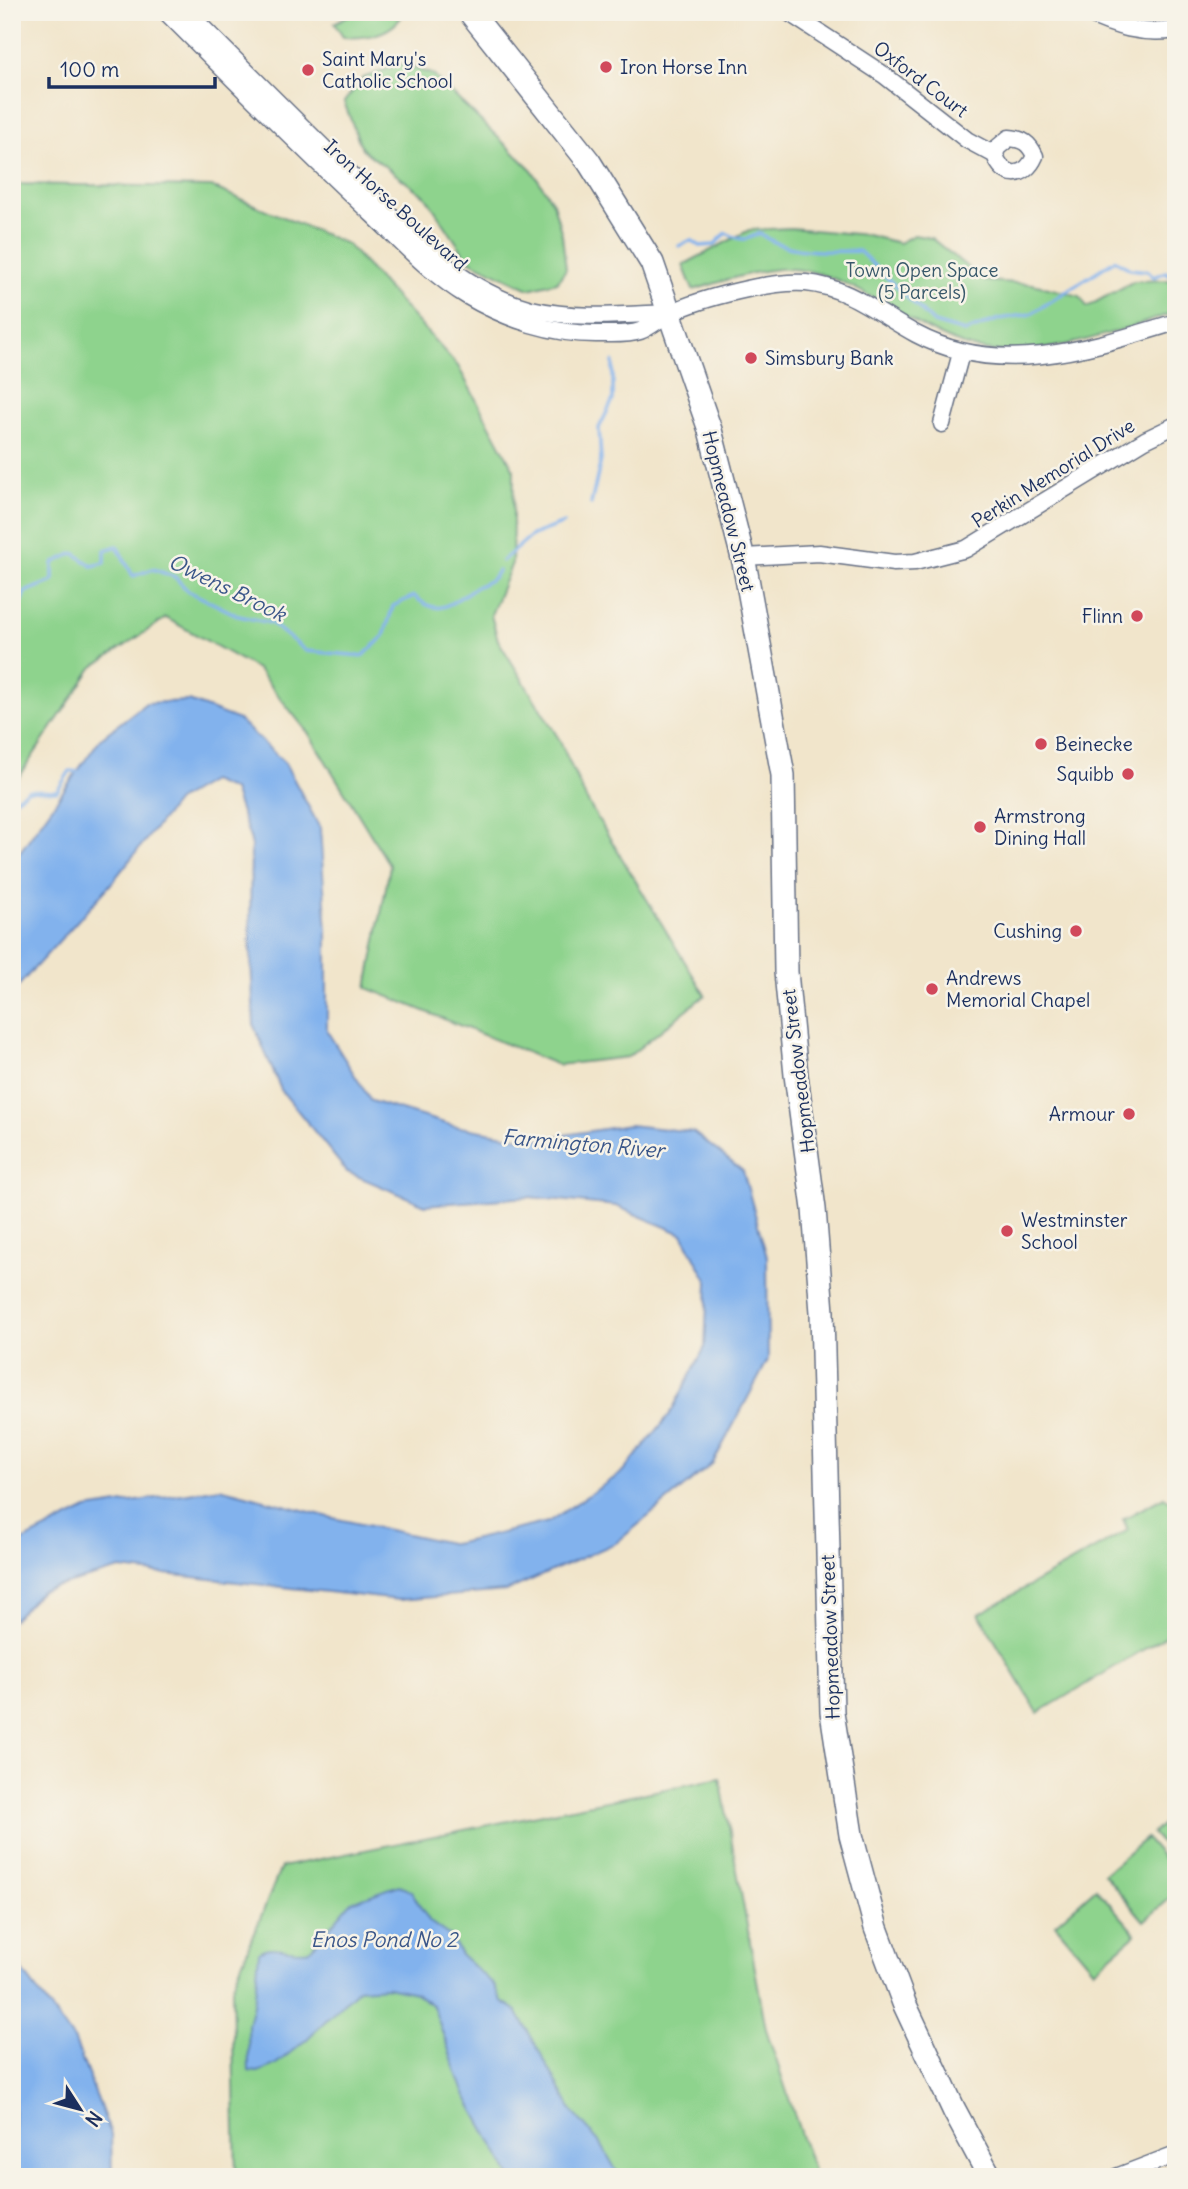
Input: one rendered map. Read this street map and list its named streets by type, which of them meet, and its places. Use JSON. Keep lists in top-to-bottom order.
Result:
{
  "streets": {
    "highway": ["Hopmeadow Street"],
    "street": ["Oxford Court", "Iron Horse Boulevard", "Perkin Memorial Drive"]
  },
  "crossings": [
    ["Iron Horse Boulevard", "Hopmeadow Street"],
    ["Perkin Memorial Drive", "Hopmeadow Street"]
  ],
  "water": ["Owens Brook", "Farmington River", "Enos Pond No 2"],
  "parks": ["Town Open Space (5 Parcels)"],
  "places": [
    "Iron Horse Inn",
    "Saint Mary's Catholic School",
    "Simsbury Bank",
    "Flinn",
    "Beinecke",
    "Squibb",
    "Armstrong Dining Hall",
    "Cushing",
    "Andrews Memorial Chapel",
    "Armour",
    "Westminster School"
  ],
  "scale_bar": "100 m",
  "north": "bottom right"
}
